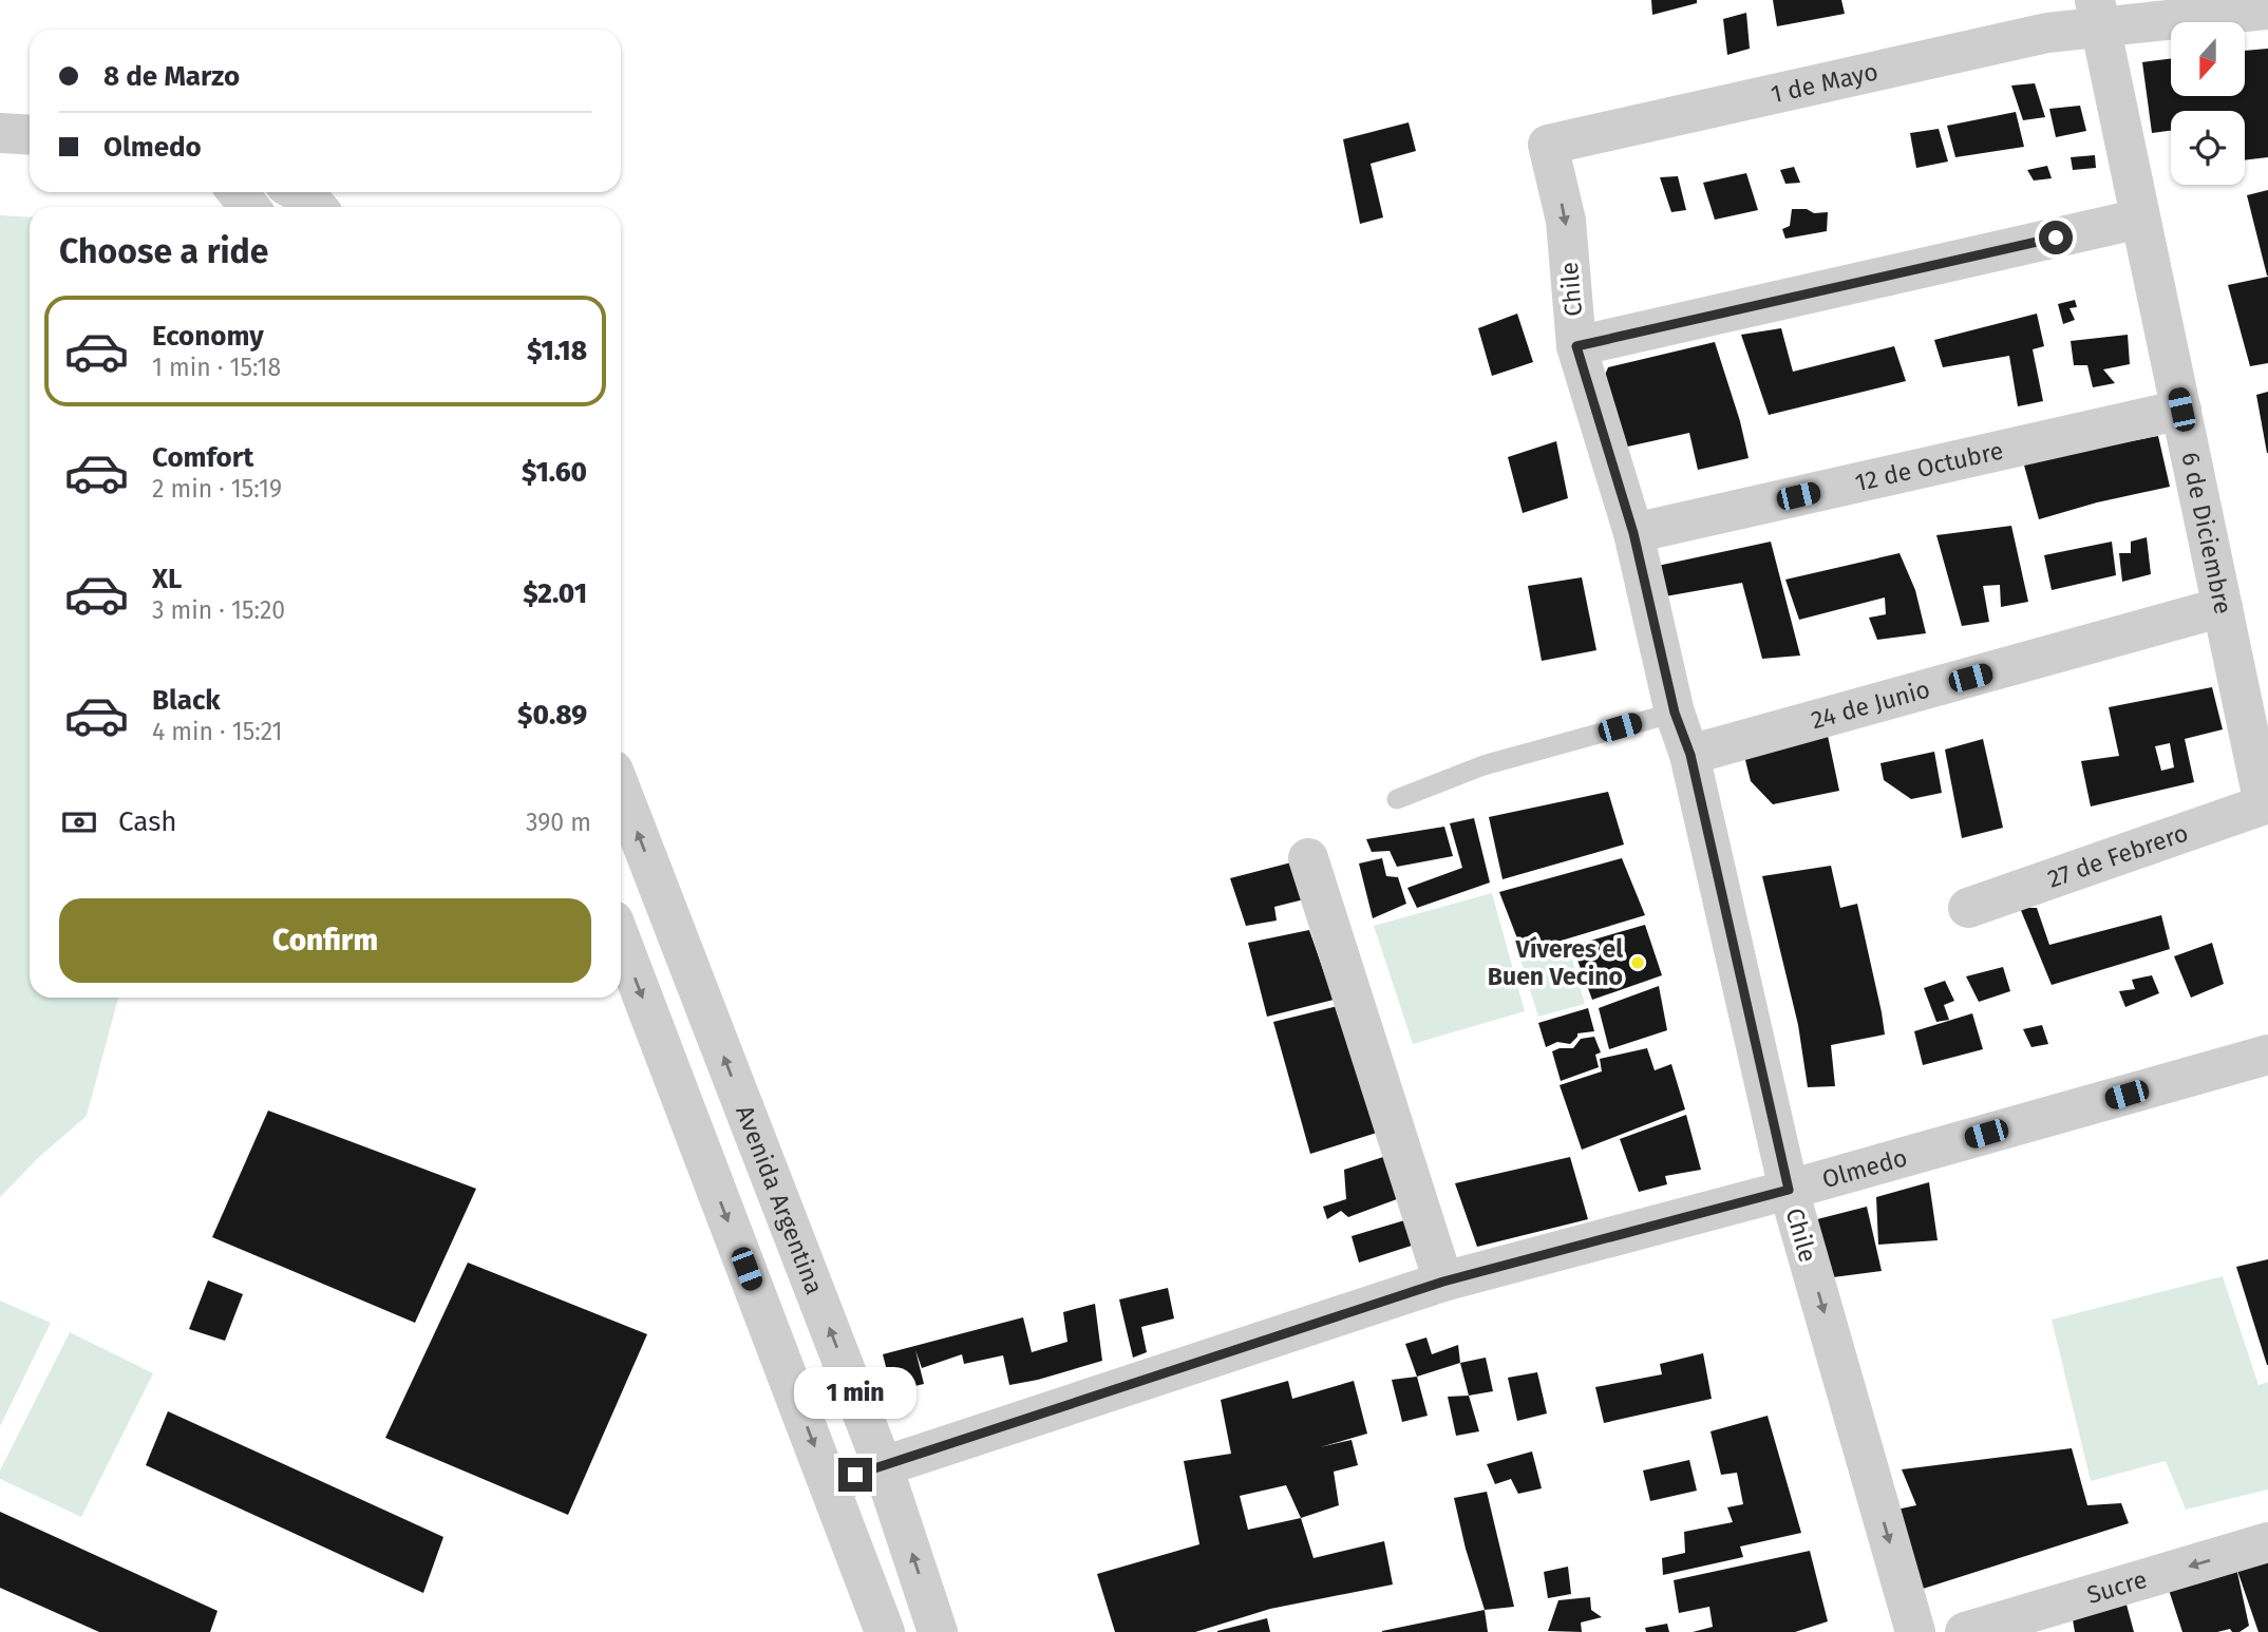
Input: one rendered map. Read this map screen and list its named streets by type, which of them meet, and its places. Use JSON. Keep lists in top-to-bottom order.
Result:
{
  "streets": {
    "street": [
      "1 de Mayo",
      "Chile",
      "12 de Octubre",
      "6 de Diciembre",
      "24 de Junio",
      "27 de Febrero",
      "Olmedo",
      "Avenida Argentina",
      "Sucre"
    ]
  },
  "crossings": [
    ["1 de Mayo", "Chile"],
    ["1 de Mayo", "6 de Diciembre"],
    ["Chile", "12 de Octubre"],
    ["Chile", "24 de Junio"],
    ["Chile", "Olmedo"],
    ["12 de Octubre", "6 de Diciembre"],
    ["6 de Diciembre", "24 de Junio"],
    ["6 de Diciembre", "27 de Febrero"],
    ["Olmedo", "Avenida Argentina"]
  ],
  "one_way": ["Chile", "Sucre"],
  "places": ["Víveres el Buen Vecino"],
  "north": "bottom",
  "page": {
    "banner": ["8 de Marzo", "Olmedo"],
    "heading": "Choose a ride",
    "list": [
      {
        "name": "Economy",
        "note": "1 min · 15:18",
        "value": "$1.18"
      },
      {
        "name": "Comfort",
        "note": "2 min · 15:19",
        "value": "$1.60"
      },
      {
        "name": "XL",
        "note": "3 min · 15:20",
        "value": "$2.01"
      },
      {
        "name": "Black",
        "note": "4 min · 15:21",
        "value": "$0.89"
      }
    ],
    "pay": ["Cash", "390 m"],
    "buttons": "Confirm",
    "bubble": "1 min"
  }
}
